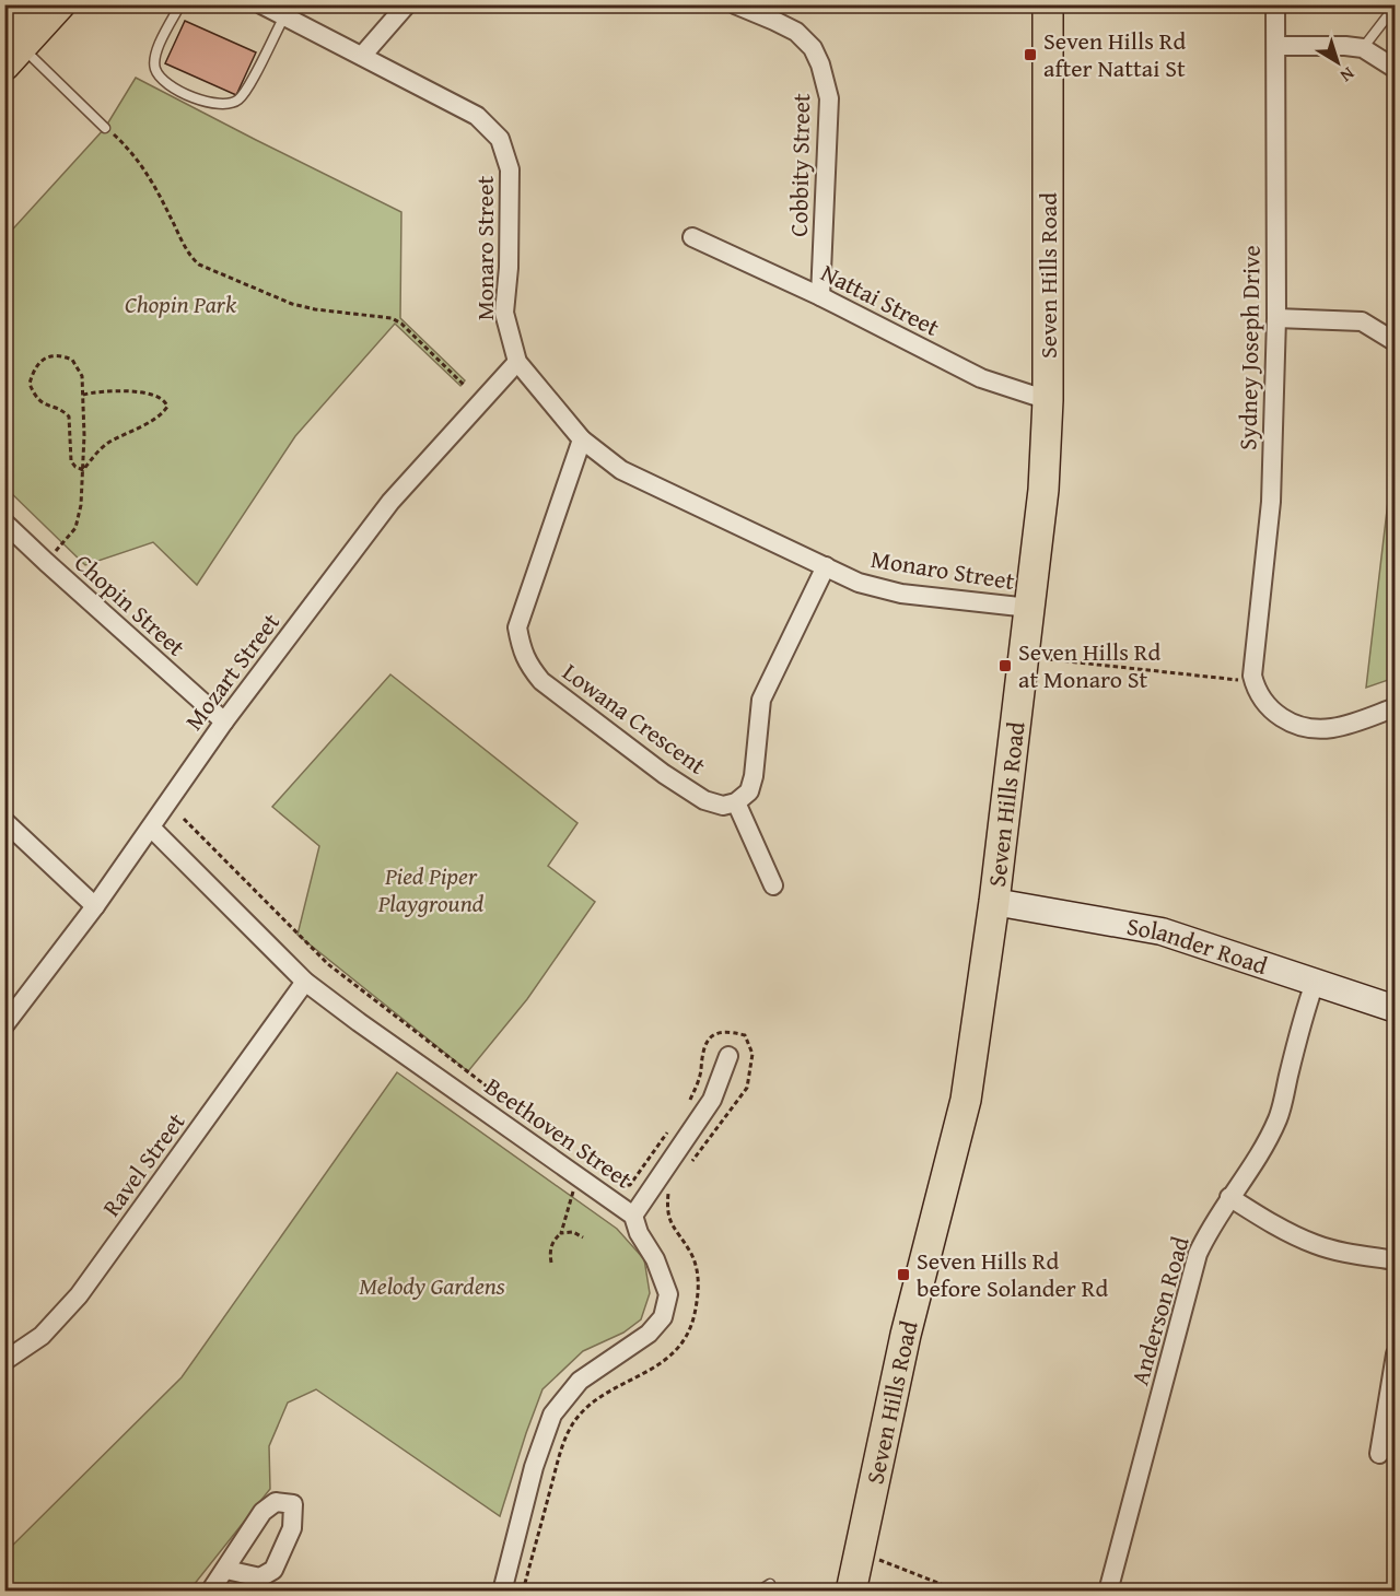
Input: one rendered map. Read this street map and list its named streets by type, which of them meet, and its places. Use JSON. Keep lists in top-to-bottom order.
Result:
{
  "streets": {
    "main road": ["Seven Hills Road"],
    "street": [
      "Cobbity Street",
      "Monaro Street",
      "Nattai Street",
      "Sydney Joseph Drive",
      "Chopin Street",
      "Mozart Street",
      "Lowana Crescent",
      "Solander Road",
      "Beethoven Street",
      "Ravel Street",
      "Anderson Road"
    ]
  },
  "crossings": [
    ["Cobbity Street", "Nattai Street"],
    ["Monaro Street", "Seven Hills Road"],
    ["Monaro Street", "Mozart Street"],
    ["Monaro Street", "Lowana Crescent"],
    ["Seven Hills Road", "Nattai Street"],
    ["Seven Hills Road", "Solander Road"],
    ["Chopin Street", "Mozart Street"],
    ["Mozart Street", "Beethoven Street"],
    ["Solander Road", "Anderson Road"],
    ["Beethoven Street", "Ravel Street"]
  ],
  "parks": ["Chopin Park", "Pied Piper Playground", "Melody Gardens"],
  "places": {
    "transit": ["Seven Hills Rd after Nattai St", "Seven Hills Rd at Monaro St", "Seven Hills Rd before Solander Rd"]
  },
  "north": "bottom right"
}
